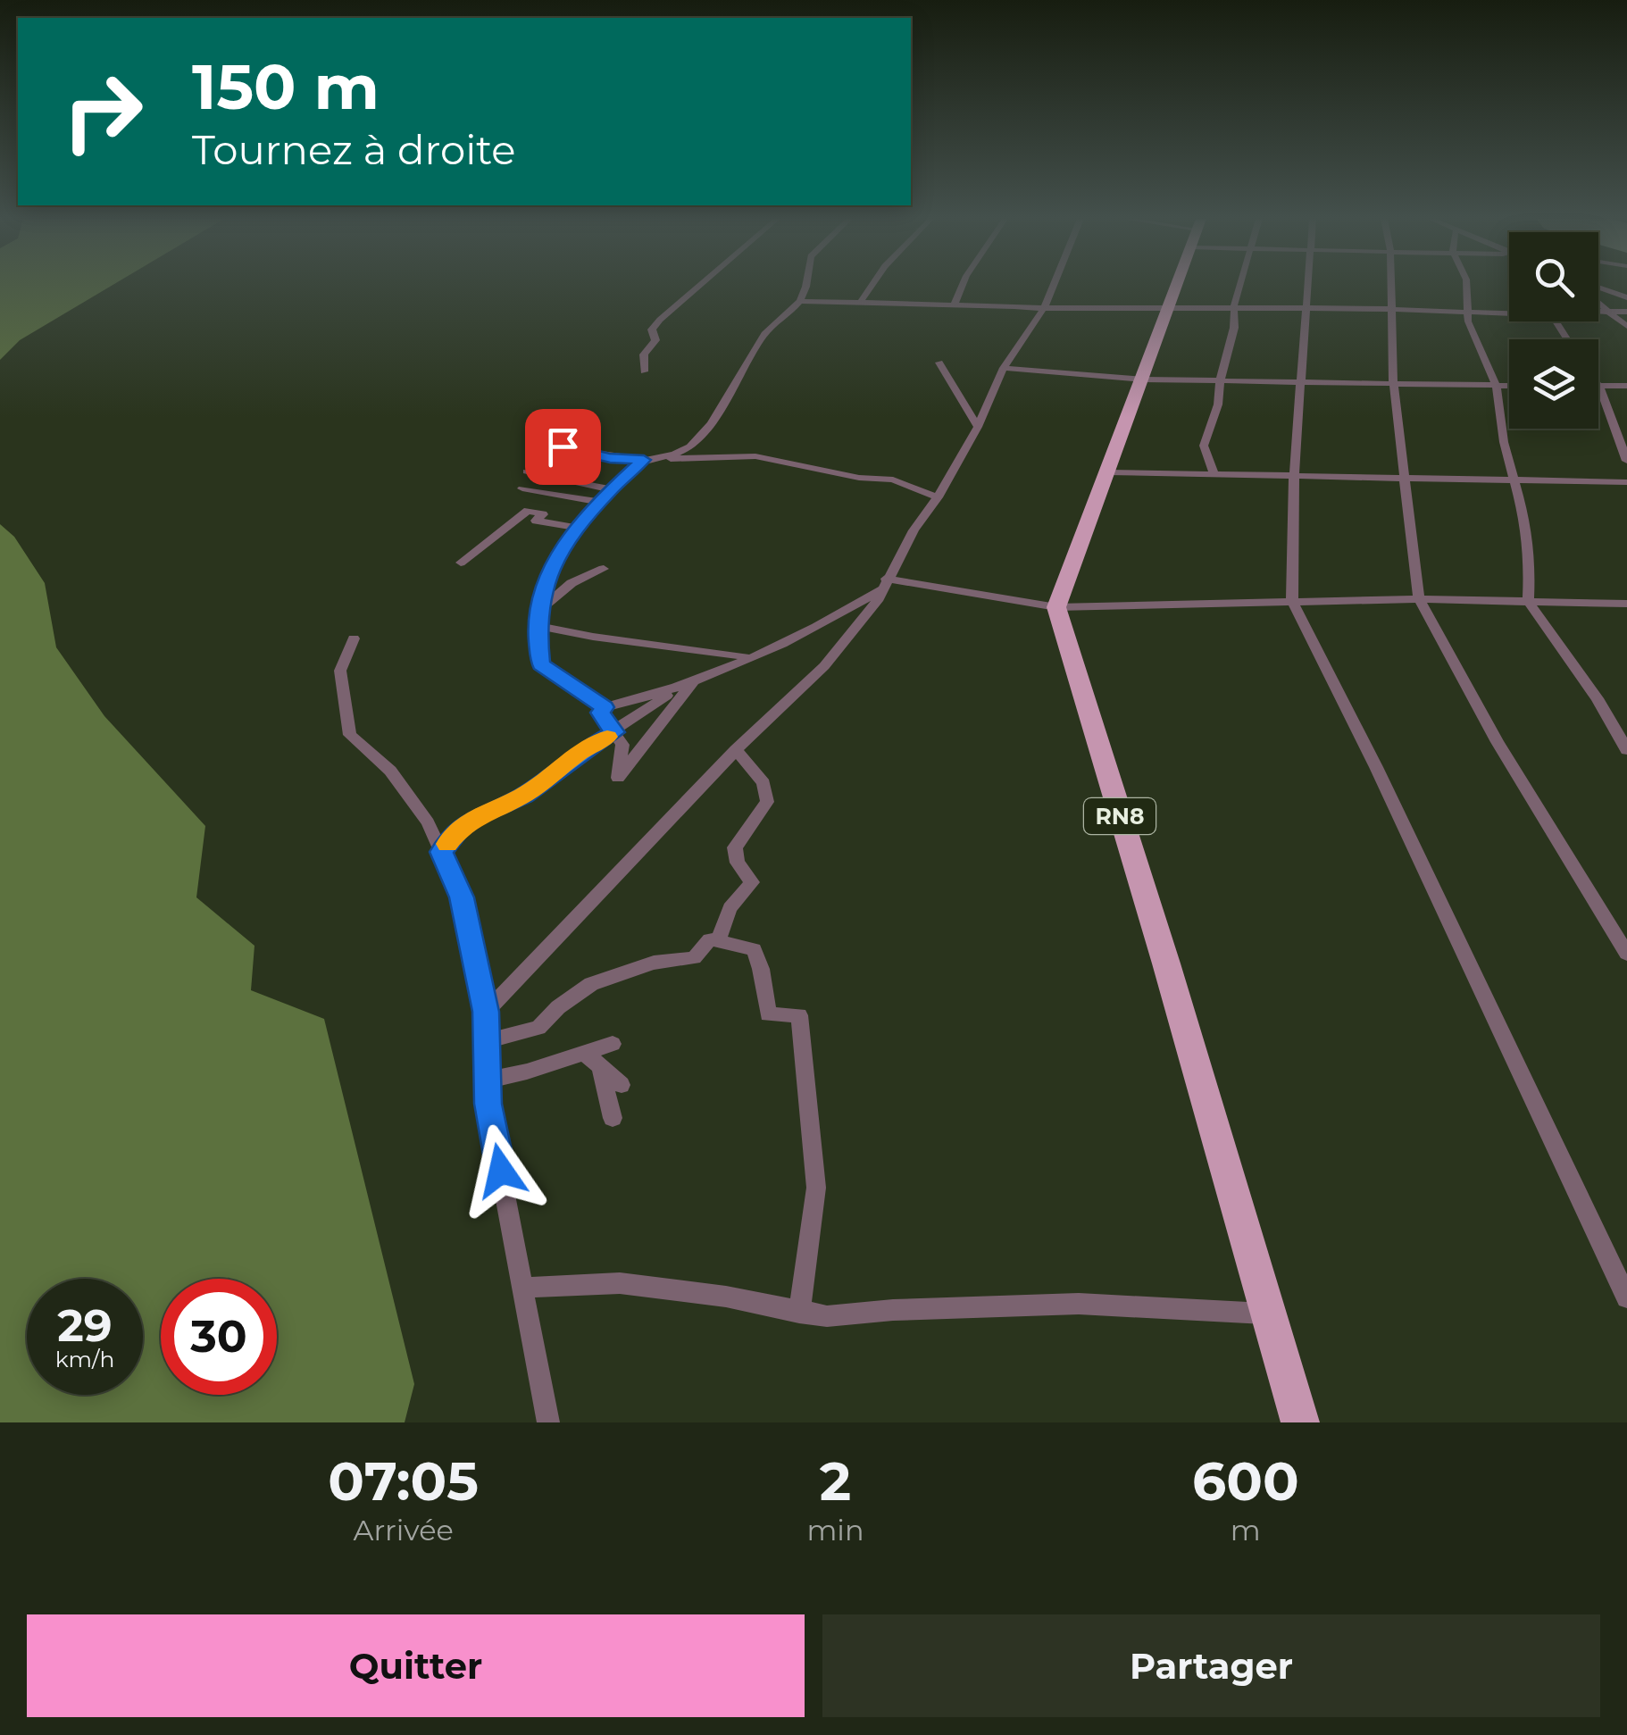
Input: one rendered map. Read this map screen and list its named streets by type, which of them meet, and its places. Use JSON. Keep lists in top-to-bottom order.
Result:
{
  "streets": {
    "main road": ["RN8"]
  },
  "page": {
    "turn": ["150 m", "Tournez à droite"],
    "speed": "29 km/h",
    "limit": "30",
    "eta": [
      "07:05",
      "Arrivée",
      "2",
      "min",
      "600",
      "m"
    ],
    "buttons": ["Quitter", "Partager"]
  }
}
